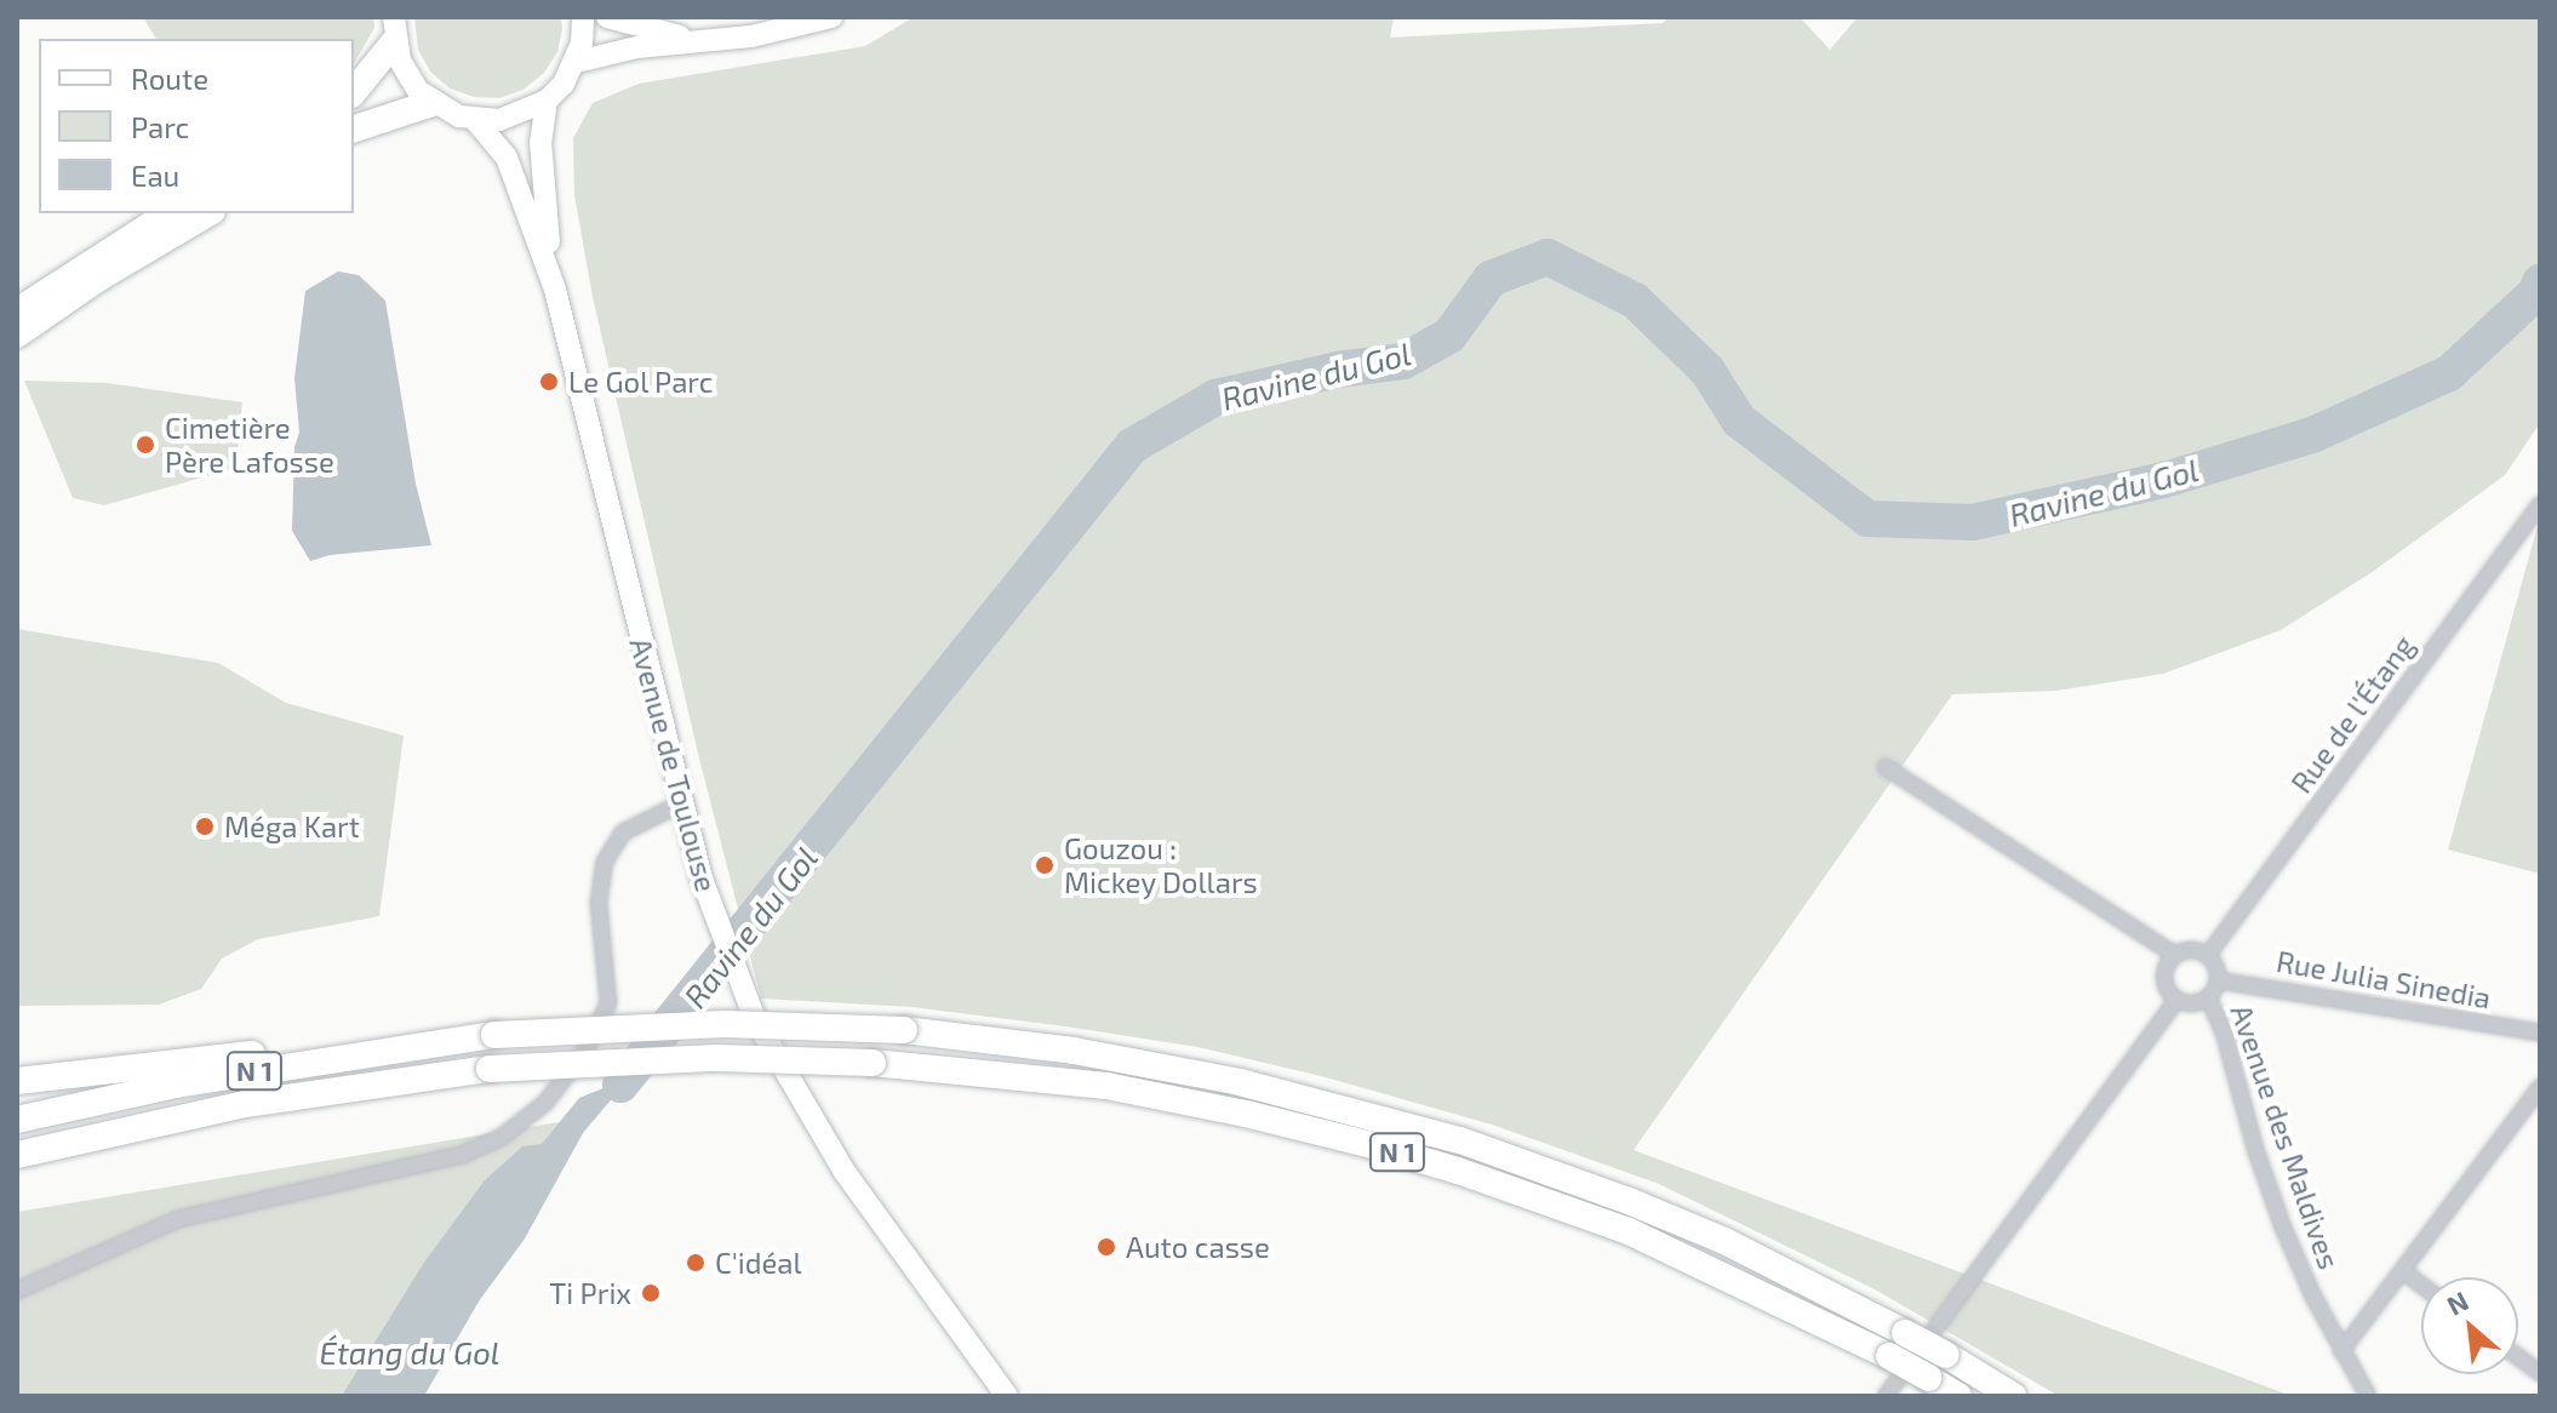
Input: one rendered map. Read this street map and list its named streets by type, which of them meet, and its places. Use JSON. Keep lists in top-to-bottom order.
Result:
{
  "streets": {
    "highway": ["N 1"],
    "main road": ["Avenue de Toulouse"],
    "street": ["Rue de l'Étang", "Rue Julia Sinedia", "Avenue des Maldives"]
  },
  "crossings": [
    ["Rue de l'Étang", "Rue Julia Sinedia"],
    ["Rue de l'Étang", "Avenue des Maldives"],
    ["Rue Julia Sinedia", "Avenue des Maldives"]
  ],
  "water": ["Ravine du Gol", "Étang du Gol"],
  "places": [
    "Le Gol Parc",
    "Cimetière Père Lafosse",
    "Méga Kart",
    "Gouzou : Mickey Dollars",
    "Auto casse",
    "C'idéal",
    "Ti Prix"
  ],
  "legend": ["Route", "Parc", "Eau"],
  "north": "top left"
}
